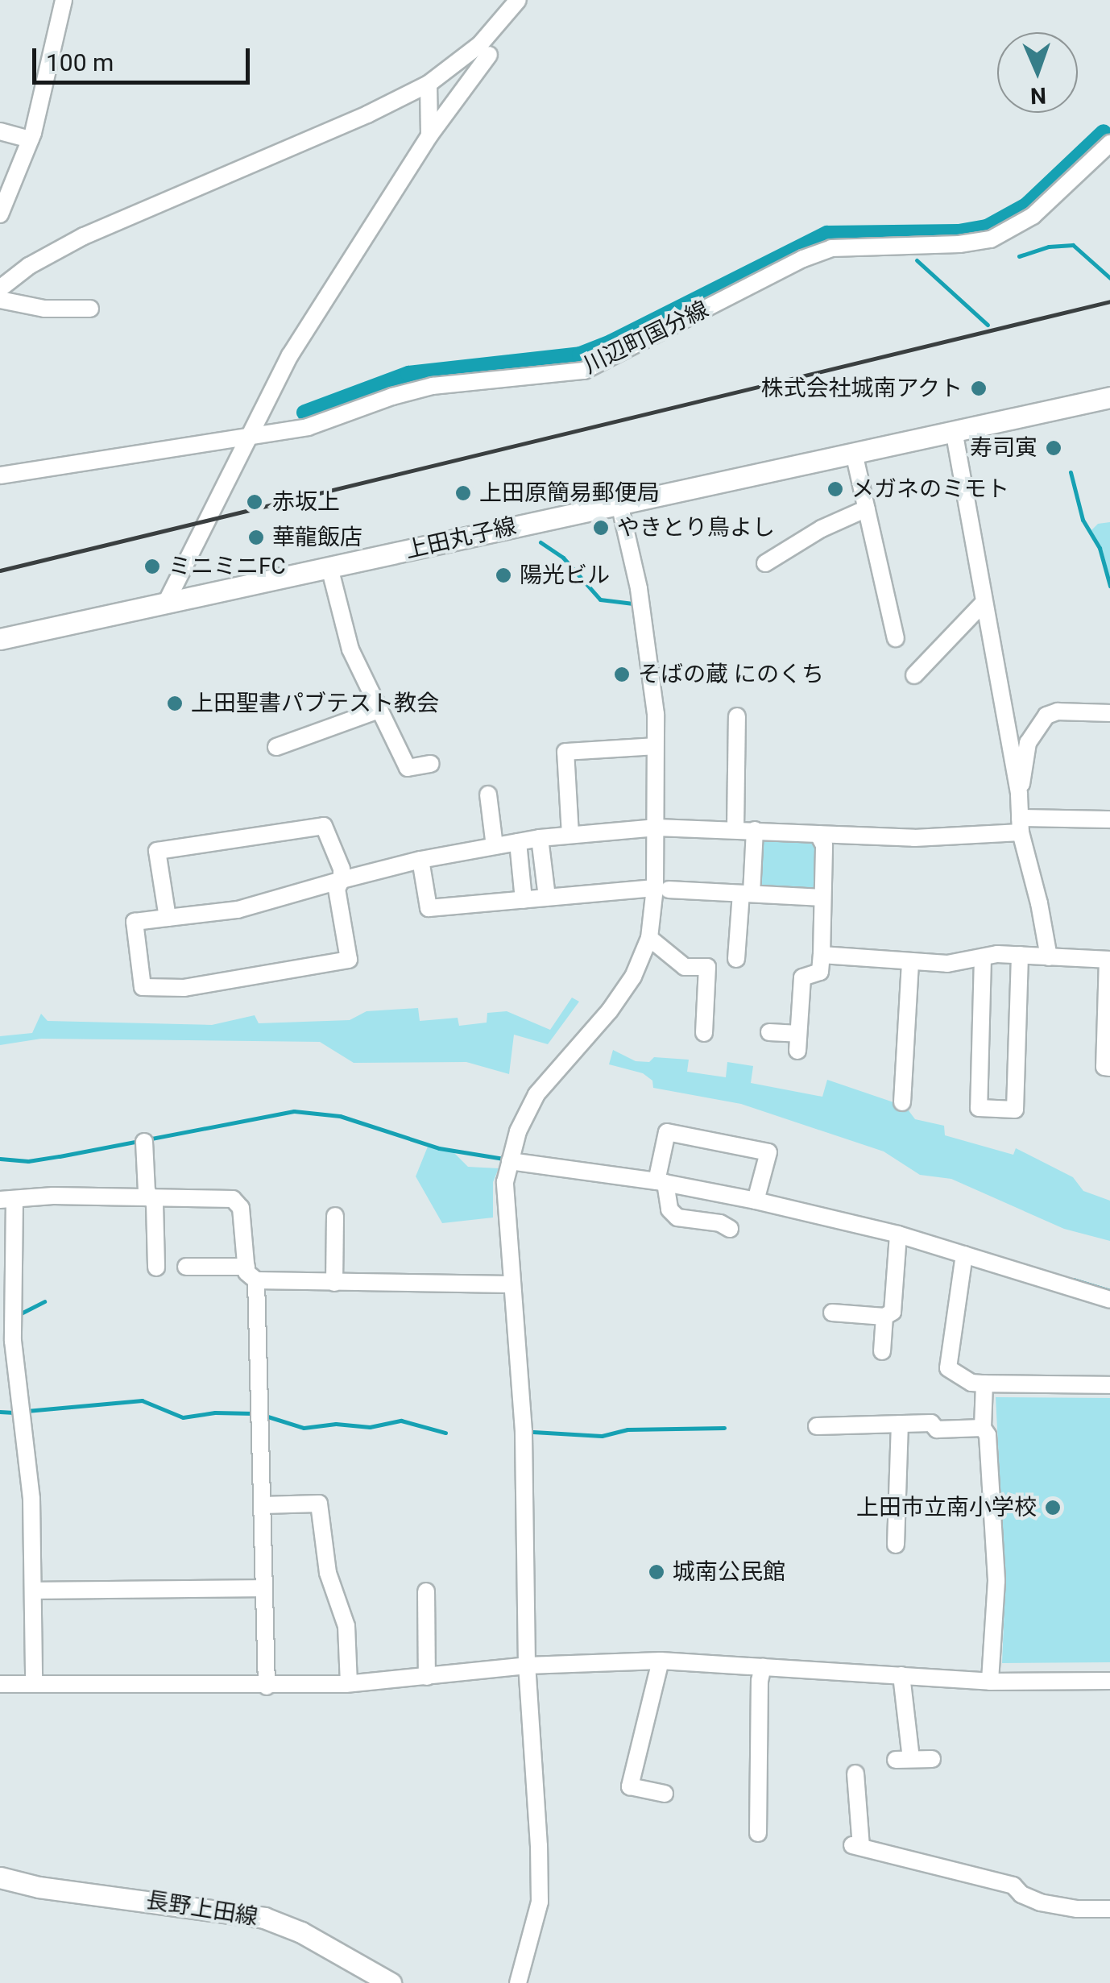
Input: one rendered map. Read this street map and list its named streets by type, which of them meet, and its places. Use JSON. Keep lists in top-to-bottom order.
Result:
{
  "streets": {
    "main road": ["上田丸子線", "長野上田線"],
    "street": ["川辺町国分線"]
  },
  "places": [
    "株式会社城南アクト",
    "寿司寅",
    "メガネのミモト",
    "上田原簡易郵便局",
    "赤坂上",
    "やきとり鳥よし",
    "華龍飯店",
    "ミニミニFC",
    "陽光ビル",
    "そばの蔵 にのくち",
    "上田聖書パブテスト教会",
    "上田市立南小学校",
    "城南公民館"
  ],
  "scale_bar": "100 m",
  "north": "bottom"
}
